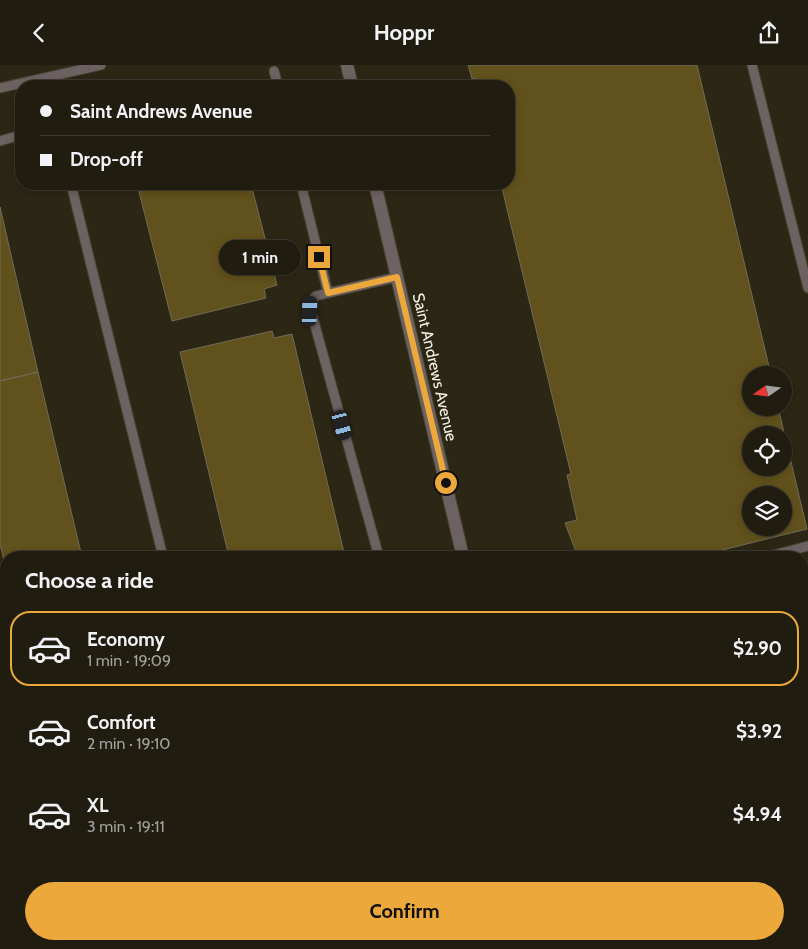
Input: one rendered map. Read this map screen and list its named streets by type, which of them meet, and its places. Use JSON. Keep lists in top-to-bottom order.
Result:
{
  "streets": {
    "street": ["Saint Andrews Avenue"]
  },
  "north": "left",
  "page": {
    "header": "Hoppr",
    "banner": ["Saint Andrews Avenue", "Drop-off"],
    "bubble": "1 min",
    "heading": "Choose a ride",
    "list": [
      {
        "name": "Economy",
        "note": "1 min · 19:09",
        "value": "$2.90"
      },
      {
        "name": "Comfort",
        "note": "2 min · 19:10",
        "value": "$3.92"
      },
      {
        "name": "XL",
        "note": "3 min · 19:11",
        "value": "$4.94"
      }
    ],
    "buttons": "Confirm"
  }
}
